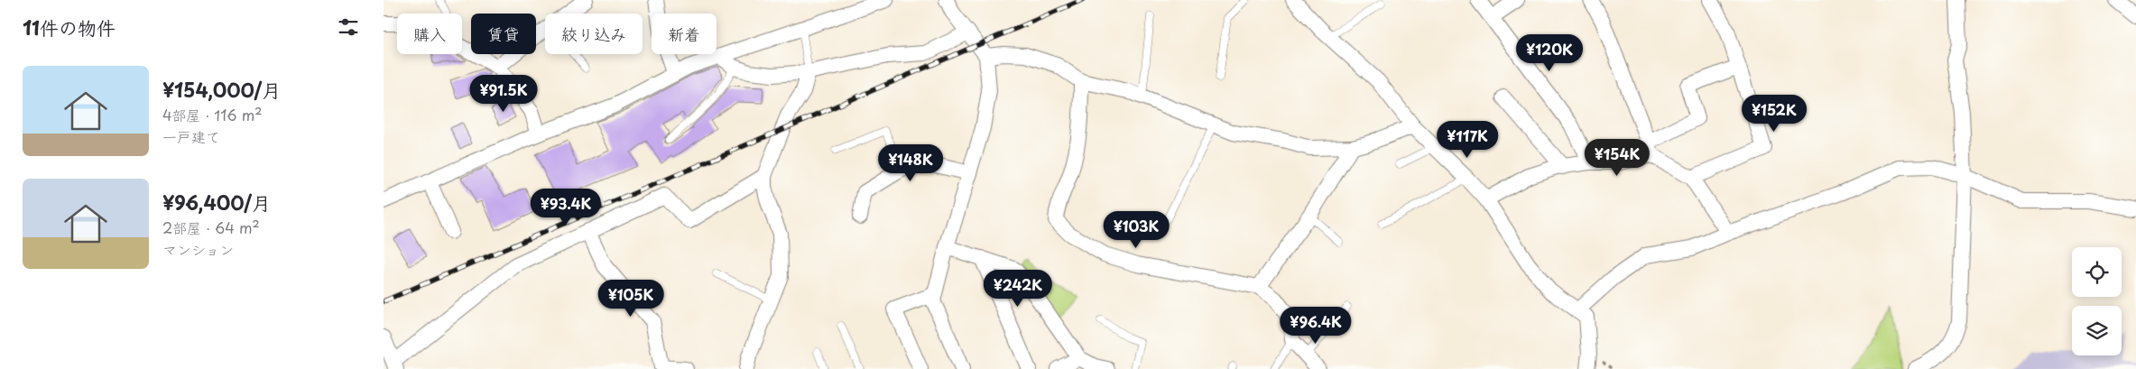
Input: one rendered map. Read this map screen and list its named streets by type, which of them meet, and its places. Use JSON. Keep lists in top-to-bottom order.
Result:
{
  "page": {
    "heading": "11件の物件",
    "chip": [
      "購入",
      "賃貸",
      "絞り込み",
      "新着"
    ],
    "price": [
      "¥120K",
      "¥91.5K",
      "¥152K",
      "¥117K",
      "¥154K",
      "¥148K",
      "¥93.4K",
      "¥103K",
      "¥242K",
      "¥105K",
      "¥96.4K"
    ],
    "list": [
      {
        "name": "¥154,000/月",
        "note": "4部屋 · 116 m² · 一戸建て"
      },
      {
        "name": "¥96,400/月",
        "note": "2部屋 · 64 m² · マンション"
      }
    ]
  }
}
